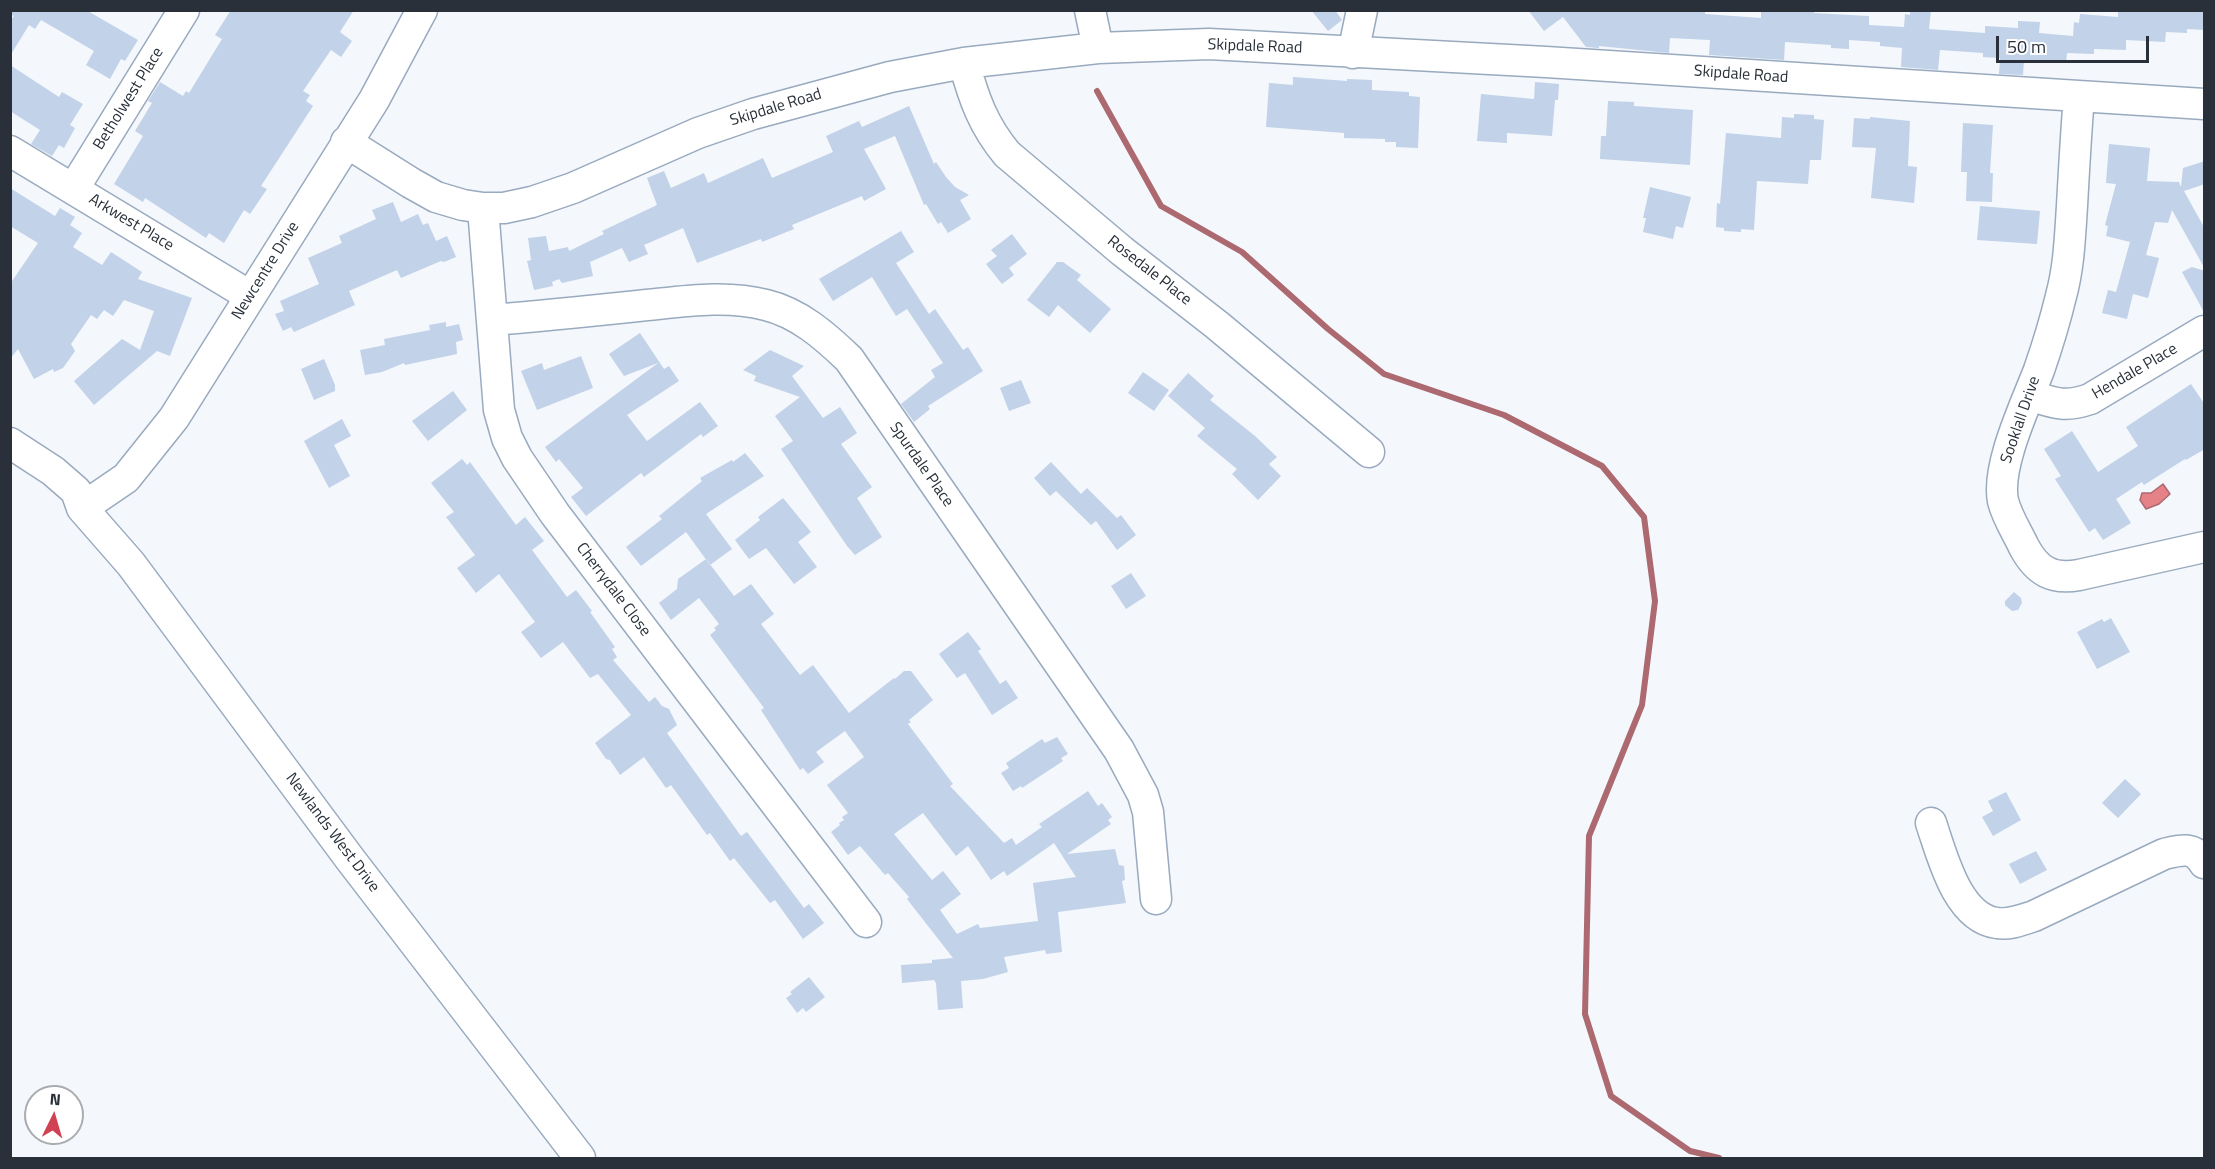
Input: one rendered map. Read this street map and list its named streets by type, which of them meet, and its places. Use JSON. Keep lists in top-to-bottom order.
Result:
{
  "streets": {
    "street": [
      "Skipdale Road",
      "Betholwest Place",
      "Arkwest Place",
      "Newcentre Drive",
      "Rosedale Place",
      "Hendale Place",
      "Sooklall Drive",
      "Spurdale Place",
      "Cherrydale Close",
      "Newlands West Drive"
    ]
  },
  "crossings": [
    ["Skipdale Road", "Newcentre Drive"],
    ["Skipdale Road", "Rosedale Place"],
    ["Skipdale Road", "Sooklall Drive"],
    ["Skipdale Road", "Cherrydale Close"],
    ["Betholwest Place", "Arkwest Place"],
    ["Arkwest Place", "Newcentre Drive"],
    ["Newcentre Drive", "Newlands West Drive"],
    ["Hendale Place", "Sooklall Drive"],
    ["Spurdale Place", "Cherrydale Close"]
  ],
  "scale_bar": "50 m",
  "north": "top"
}
